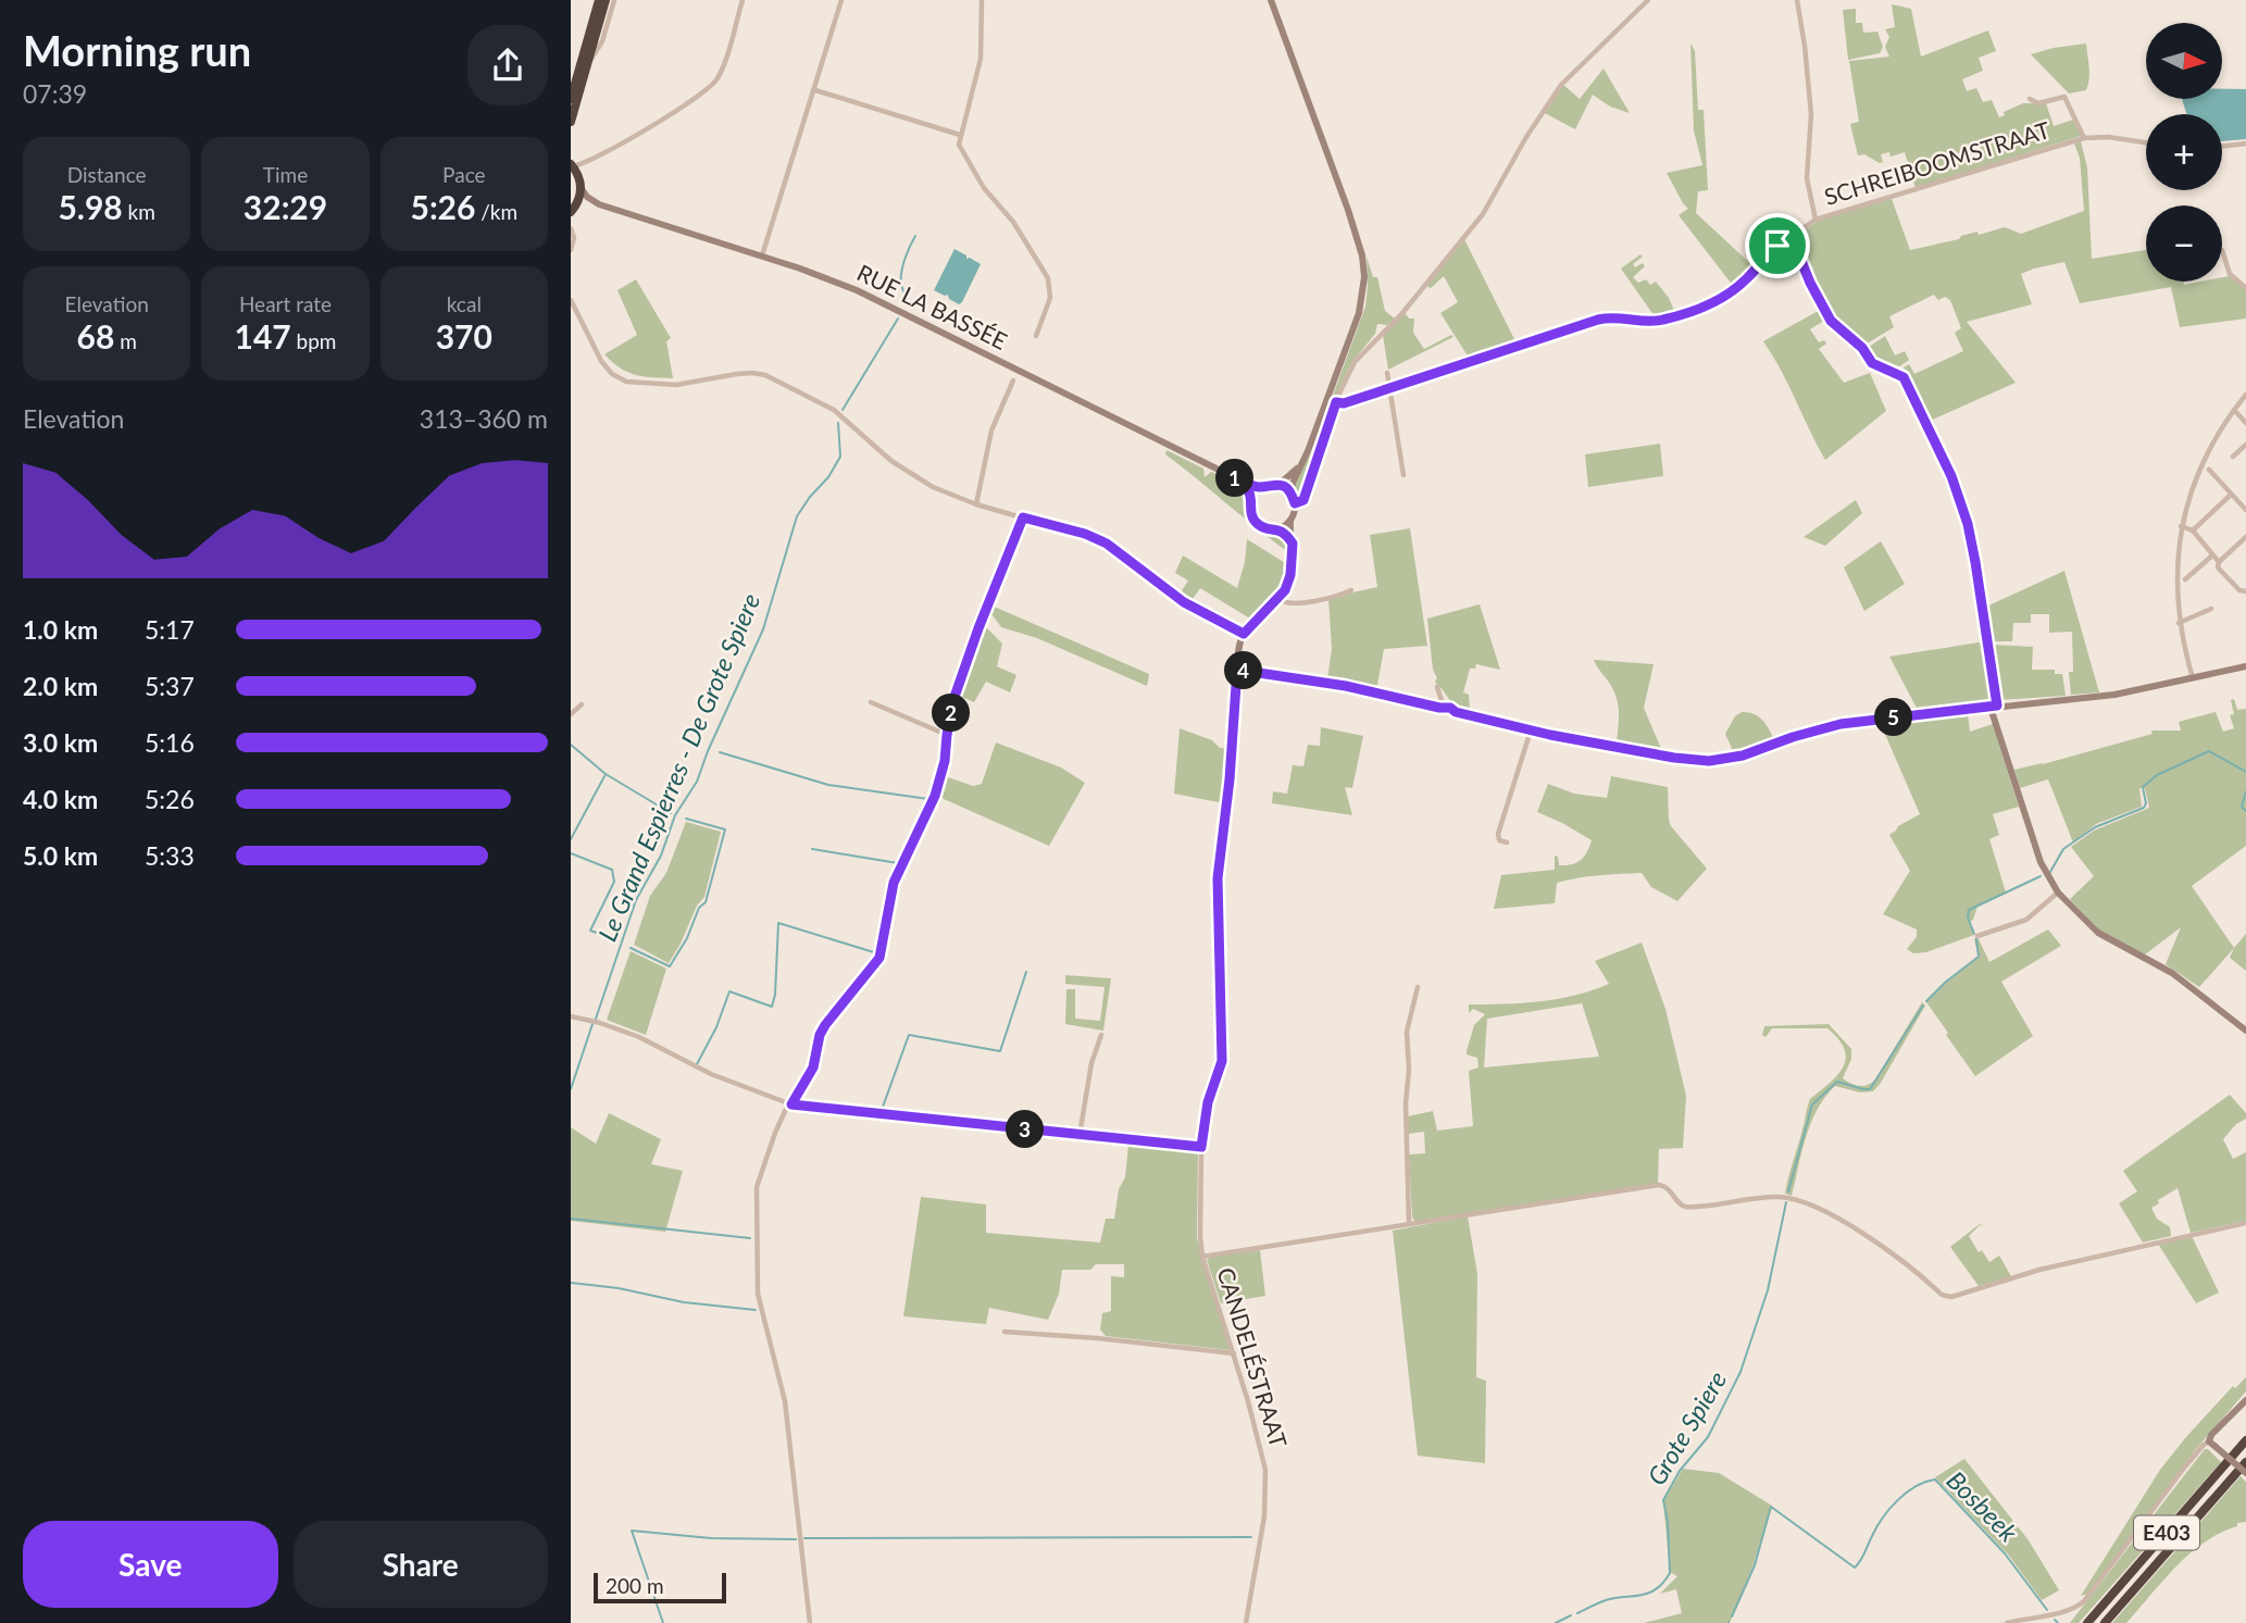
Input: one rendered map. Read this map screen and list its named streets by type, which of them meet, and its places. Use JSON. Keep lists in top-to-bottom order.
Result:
{
  "streets": {
    "highway": ["E403"],
    "street": ["SCHREIBOOMSTRAAT", "RUE LA BASSÉE", "CANDELÉSTRAAT"]
  },
  "water": ["Le Grand Espierres - De Grote Spiere", "Grote Spiere", "Bosbeek"],
  "scale_bar": "200 m",
  "north": "right",
  "page": {
    "heading": ["Morning run", "07:39"],
    "map_buttons": ["+", "−"],
    "stats": [
      ["Distance", "5.98 km"],
      ["Time", "32:29"],
      ["Pace", "5:26 /km"],
      ["Elevation", "68 m"],
      ["Heart rate", "147 bpm"],
      ["kcal", "370"]
    ],
    "chart": ["Elevation", "313–360 m"],
    "pins": [
      "1",
      "4",
      "2",
      "5",
      "3"
    ],
    "list": [
      {
        "name": "1.0 km",
        "note": "5:17"
      },
      {
        "name": "2.0 km",
        "note": "5:37"
      },
      {
        "name": "3.0 km",
        "note": "5:16"
      },
      {
        "name": "4.0 km",
        "note": "5:26"
      },
      {
        "name": "5.0 km",
        "note": "5:33"
      }
    ],
    "buttons": ["Save", "Share"],
    "scale": "200 m"
  }
}
